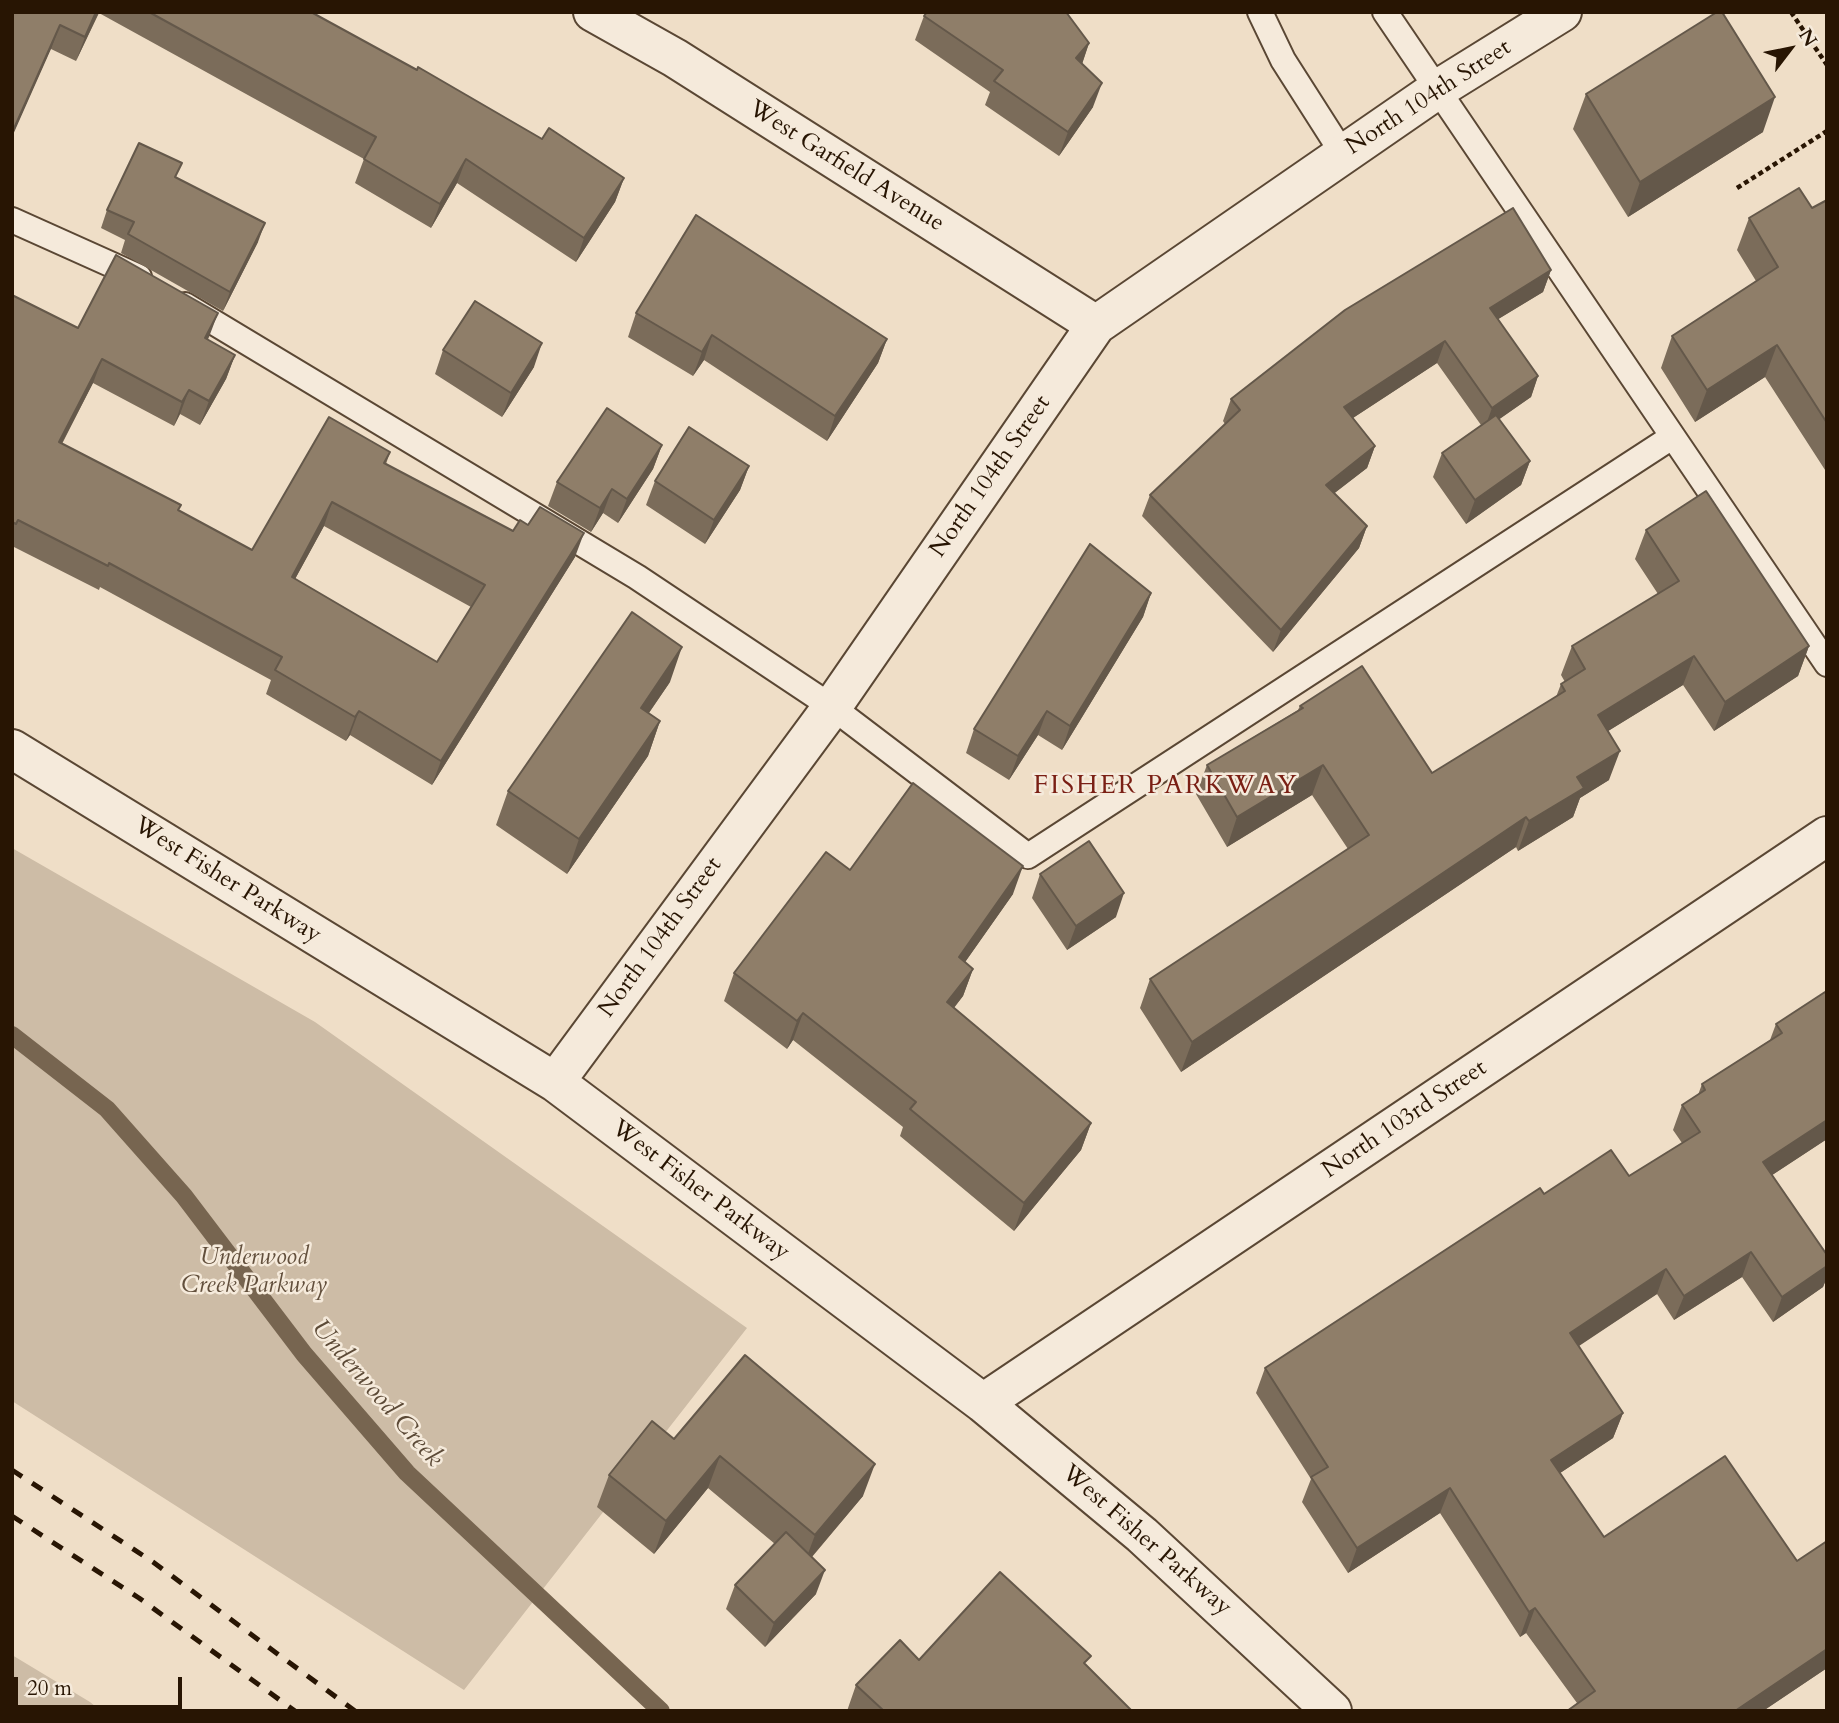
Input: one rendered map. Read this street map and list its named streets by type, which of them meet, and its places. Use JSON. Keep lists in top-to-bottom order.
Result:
{
  "streets": {
    "street": [
      "North 104th Street",
      "West Garfield Avenue",
      "West Fisher Parkway",
      "North 103rd Street"
    ]
  },
  "crossings": [
    ["North 104th Street", "West Garfield Avenue"],
    ["North 104th Street", "West Fisher Parkway"],
    ["West Fisher Parkway", "North 103rd Street"]
  ],
  "districts": ["FISHER PARKWAY"],
  "water": ["Underwood Creek"],
  "parks": ["Underwood Creek Parkway"],
  "scale_bar": "20 m",
  "north": "top right"
}
